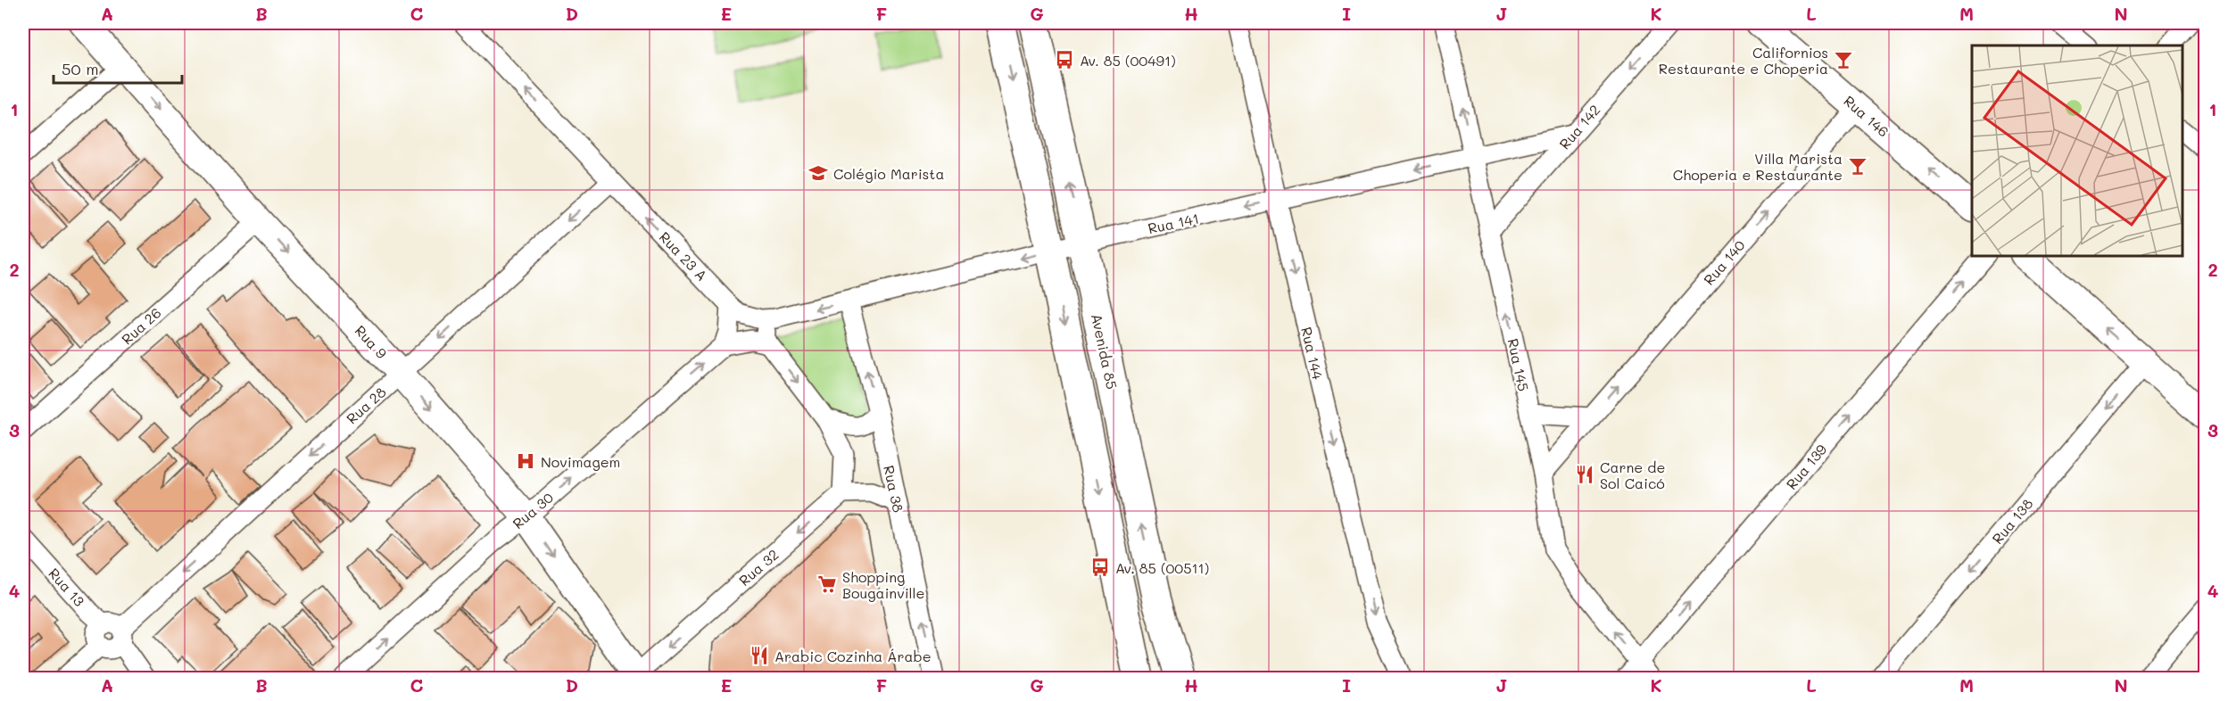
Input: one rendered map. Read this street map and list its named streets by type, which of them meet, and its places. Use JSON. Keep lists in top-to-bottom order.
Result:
{
  "streets": {
    "main road": ["Avenida 85"],
    "street": [
      "Rua 146",
      "Rua 142",
      "Rua 141",
      "Rua 23 A",
      "Rua 140",
      "Rua 26",
      "Rua 9",
      "Rua 144",
      "Rua 145",
      "Rua 28",
      "Rua 139",
      "Rua 38",
      "Rua 30",
      "Rua 138",
      "Rua 32",
      "Rua 13"
    ]
  },
  "crossings": [
    ["Rua 146", "Rua 140"],
    ["Rua 142", "Rua 141"],
    ["Rua 142", "Rua 145"],
    ["Rua 141", "Rua 23 A"],
    ["Rua 141", "Avenida 85"],
    ["Rua 141", "Rua 144"],
    ["Rua 141", "Rua 145"],
    ["Rua 141", "Rua 38"],
    ["Rua 23 A", "Rua 28"],
    ["Rua 140", "Rua 145"],
    ["Rua 26", "Rua 9"],
    ["Rua 9", "Rua 28"],
    ["Rua 9", "Rua 30"],
    ["Rua 9", "Rua 32"],
    ["Rua 145", "Rua 139"],
    ["Rua 28", "Rua 13"]
  ],
  "one_way": [
    "Rua 146",
    "Rua 142",
    "Rua 141",
    "Rua 23 A",
    "Rua 140",
    "Rua 9",
    "Rua 144",
    "Rua 145",
    "Rua 28",
    "Rua 139",
    "Rua 30",
    "Rua 138",
    "Rua 32"
  ],
  "places": {
    "bus stop": ["Av. 85 (00491)", "Av. 85 (00511)"],
    "bar": ["Californios Restaurante e Choperia", "Villa Marista Choperia e Restaurante"],
    "school or university": ["Colégio Marista"],
    "hospital": ["Novimagem"],
    "restaurant": ["Carne de Sol Caicó", "Arabic Cozinha Árabe"],
    "supermarket": ["Shopping Bougainville"]
  },
  "scale_bar": "50 m",
  "grid": {
    "columns": [
      "A",
      "B",
      "C",
      "D",
      "E",
      "F",
      "G",
      "H",
      "I",
      "J",
      "K",
      "L",
      "M",
      "N"
    ],
    "rows": [
      "1",
      "2",
      "3",
      "4"
    ]
  }
}
